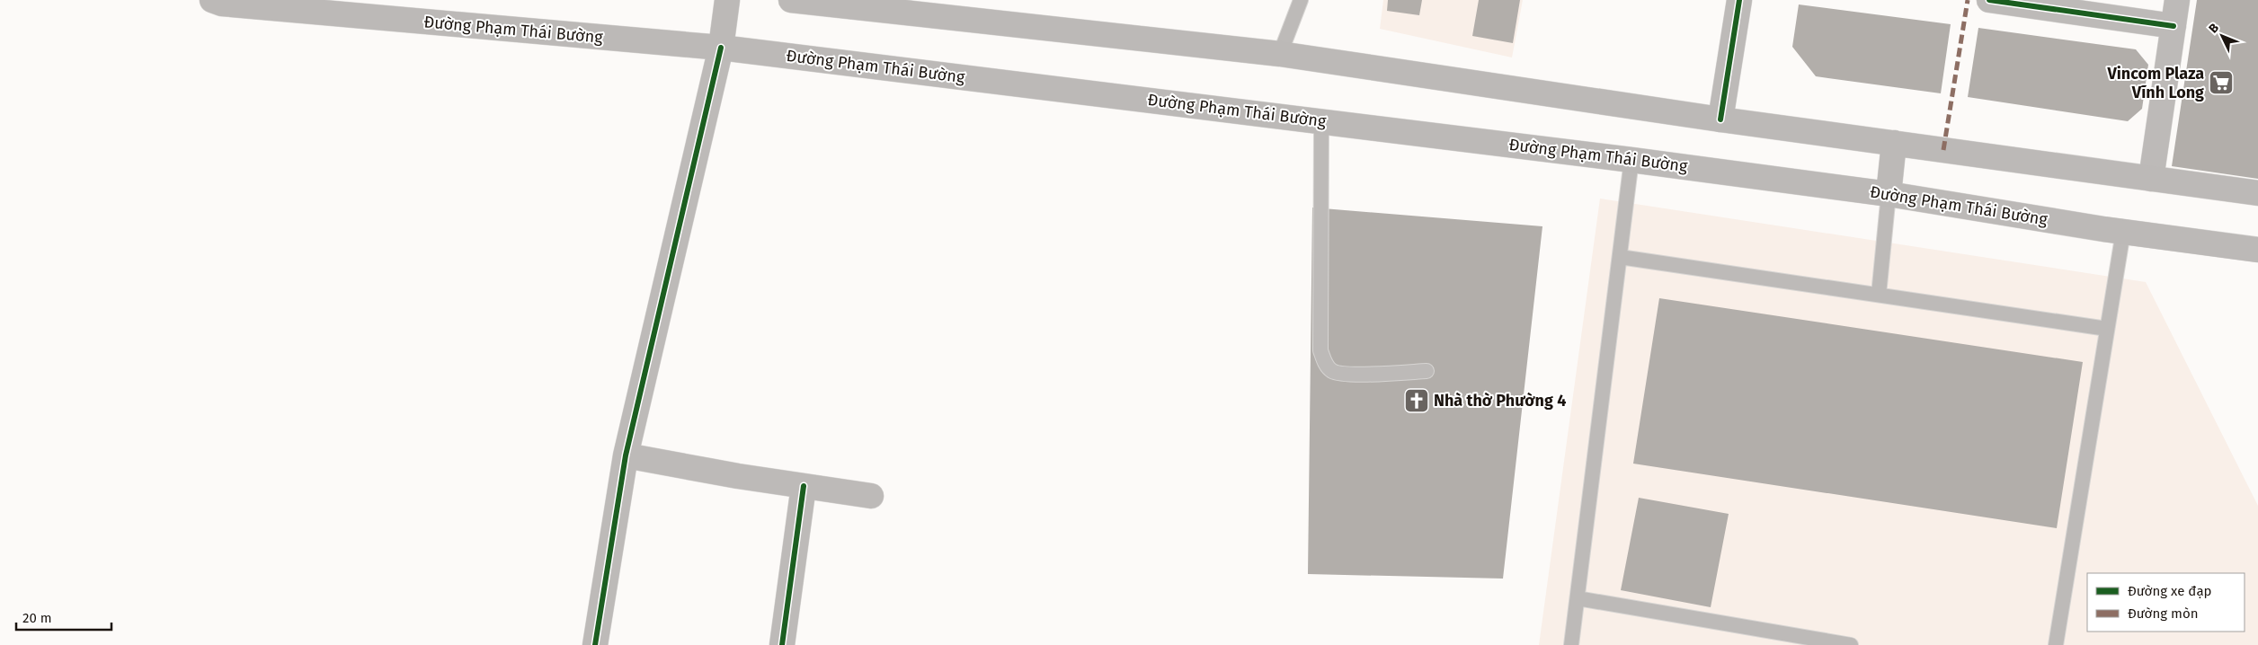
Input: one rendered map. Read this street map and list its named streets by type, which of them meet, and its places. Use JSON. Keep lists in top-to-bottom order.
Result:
{
  "streets": {
    "main road": ["Đường Phạm Thái Bường"]
  },
  "places": {
    "supermarket": ["Vincom Plaza Vĩnh Long"],
    "church": ["Nhà thờ Phường 4"]
  },
  "legend": ["Đường xe đạp", "Đường mòn"],
  "scale_bar": "20 m",
  "north": "top left"
}
